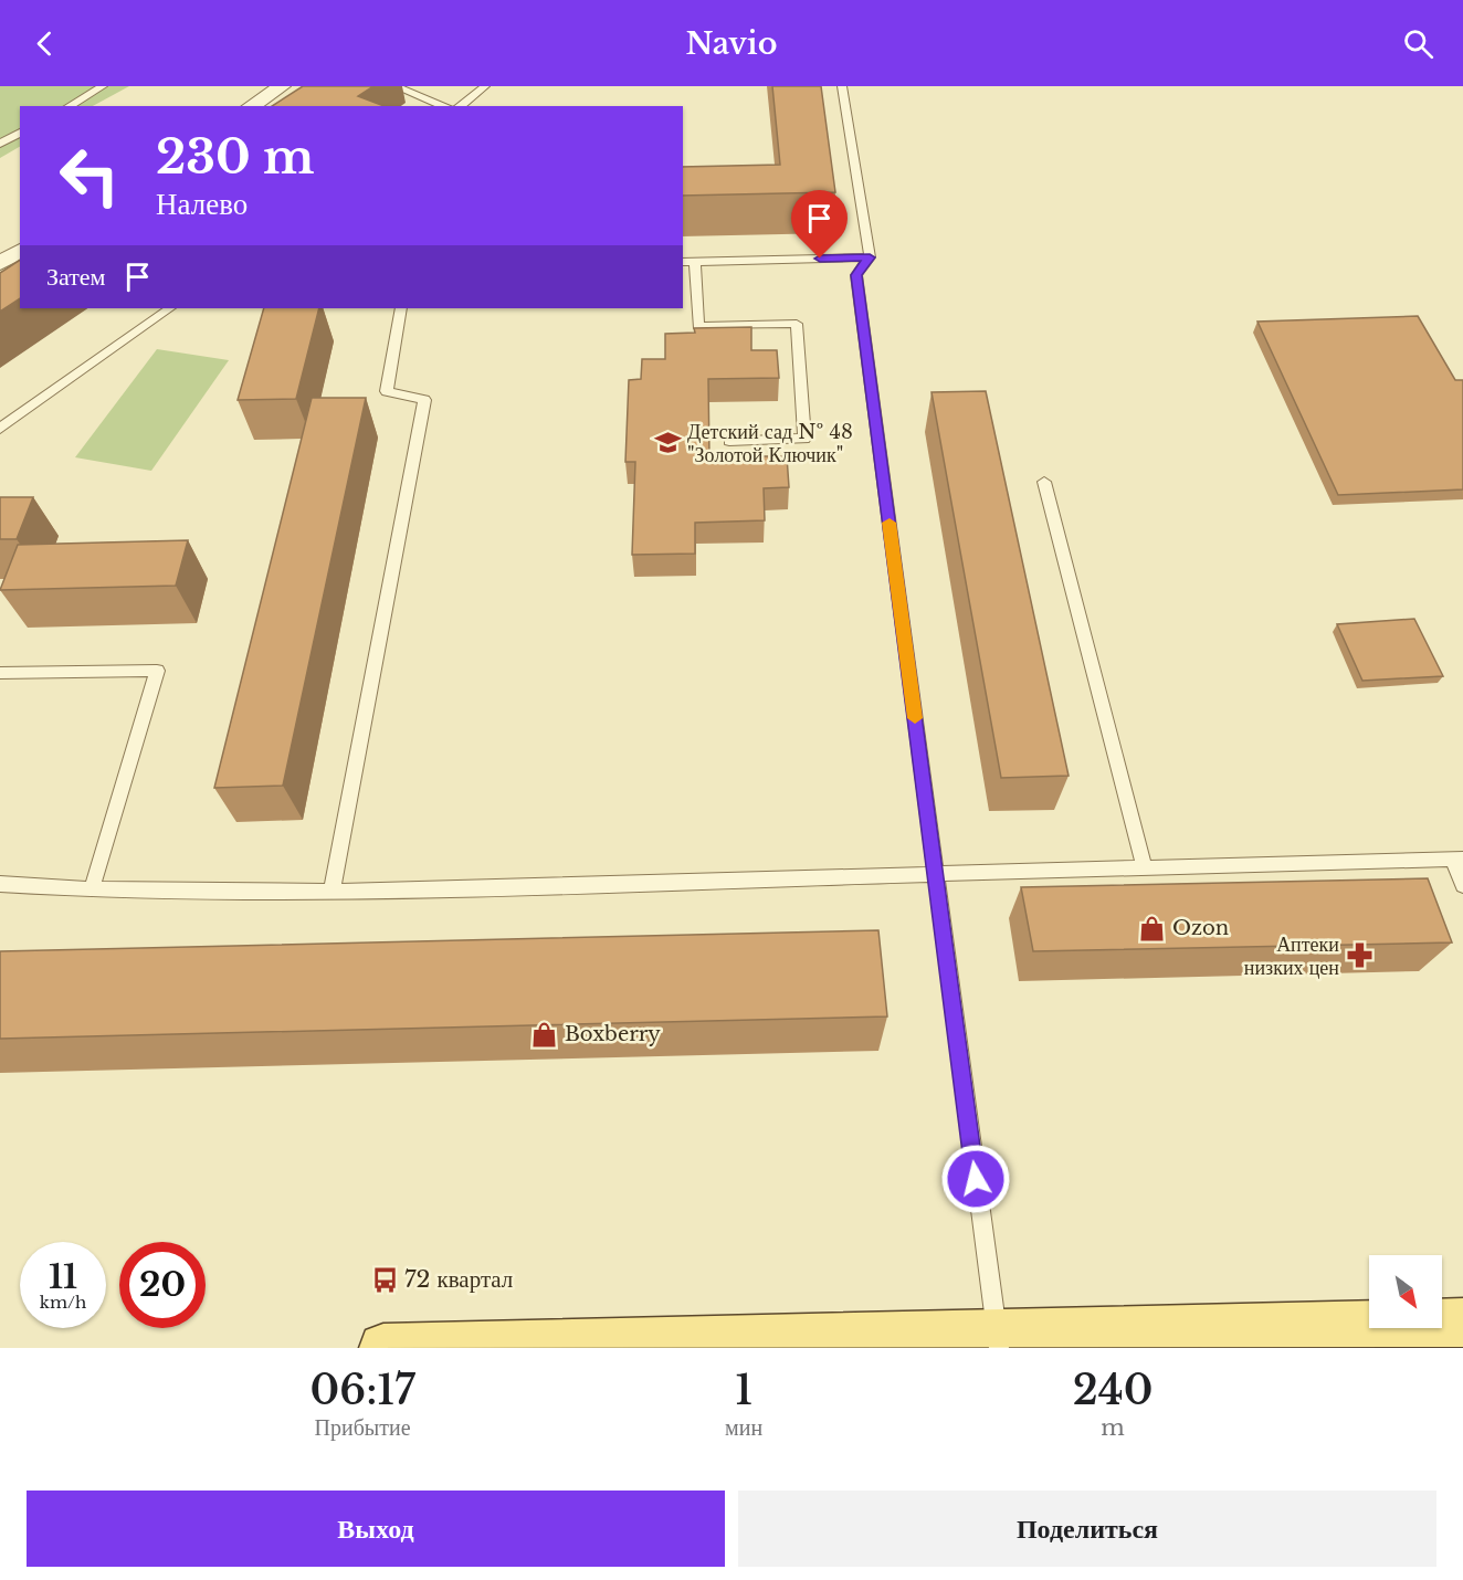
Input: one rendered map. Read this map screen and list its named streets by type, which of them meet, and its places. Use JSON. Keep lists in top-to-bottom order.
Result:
{
  "places": {
    "school or university": ["Детский сад № 48 \"Золотой Ключик\""],
    "shop": ["Ozon", "Boxberry"],
    "pharmacy": ["Аптеки низких цен"],
    "bus stop": ["72 квартал"]
  },
  "north": "bottom right",
  "page": {
    "header": "Navio",
    "turn": ["230 m", "Налево"],
    "then": "Затем",
    "speed": "11 km/h",
    "limit": "20",
    "eta": [
      "06:17",
      "Прибытие",
      "1",
      "мин",
      "240",
      "m"
    ],
    "buttons": ["Выход", "Поделиться"]
  }
}
